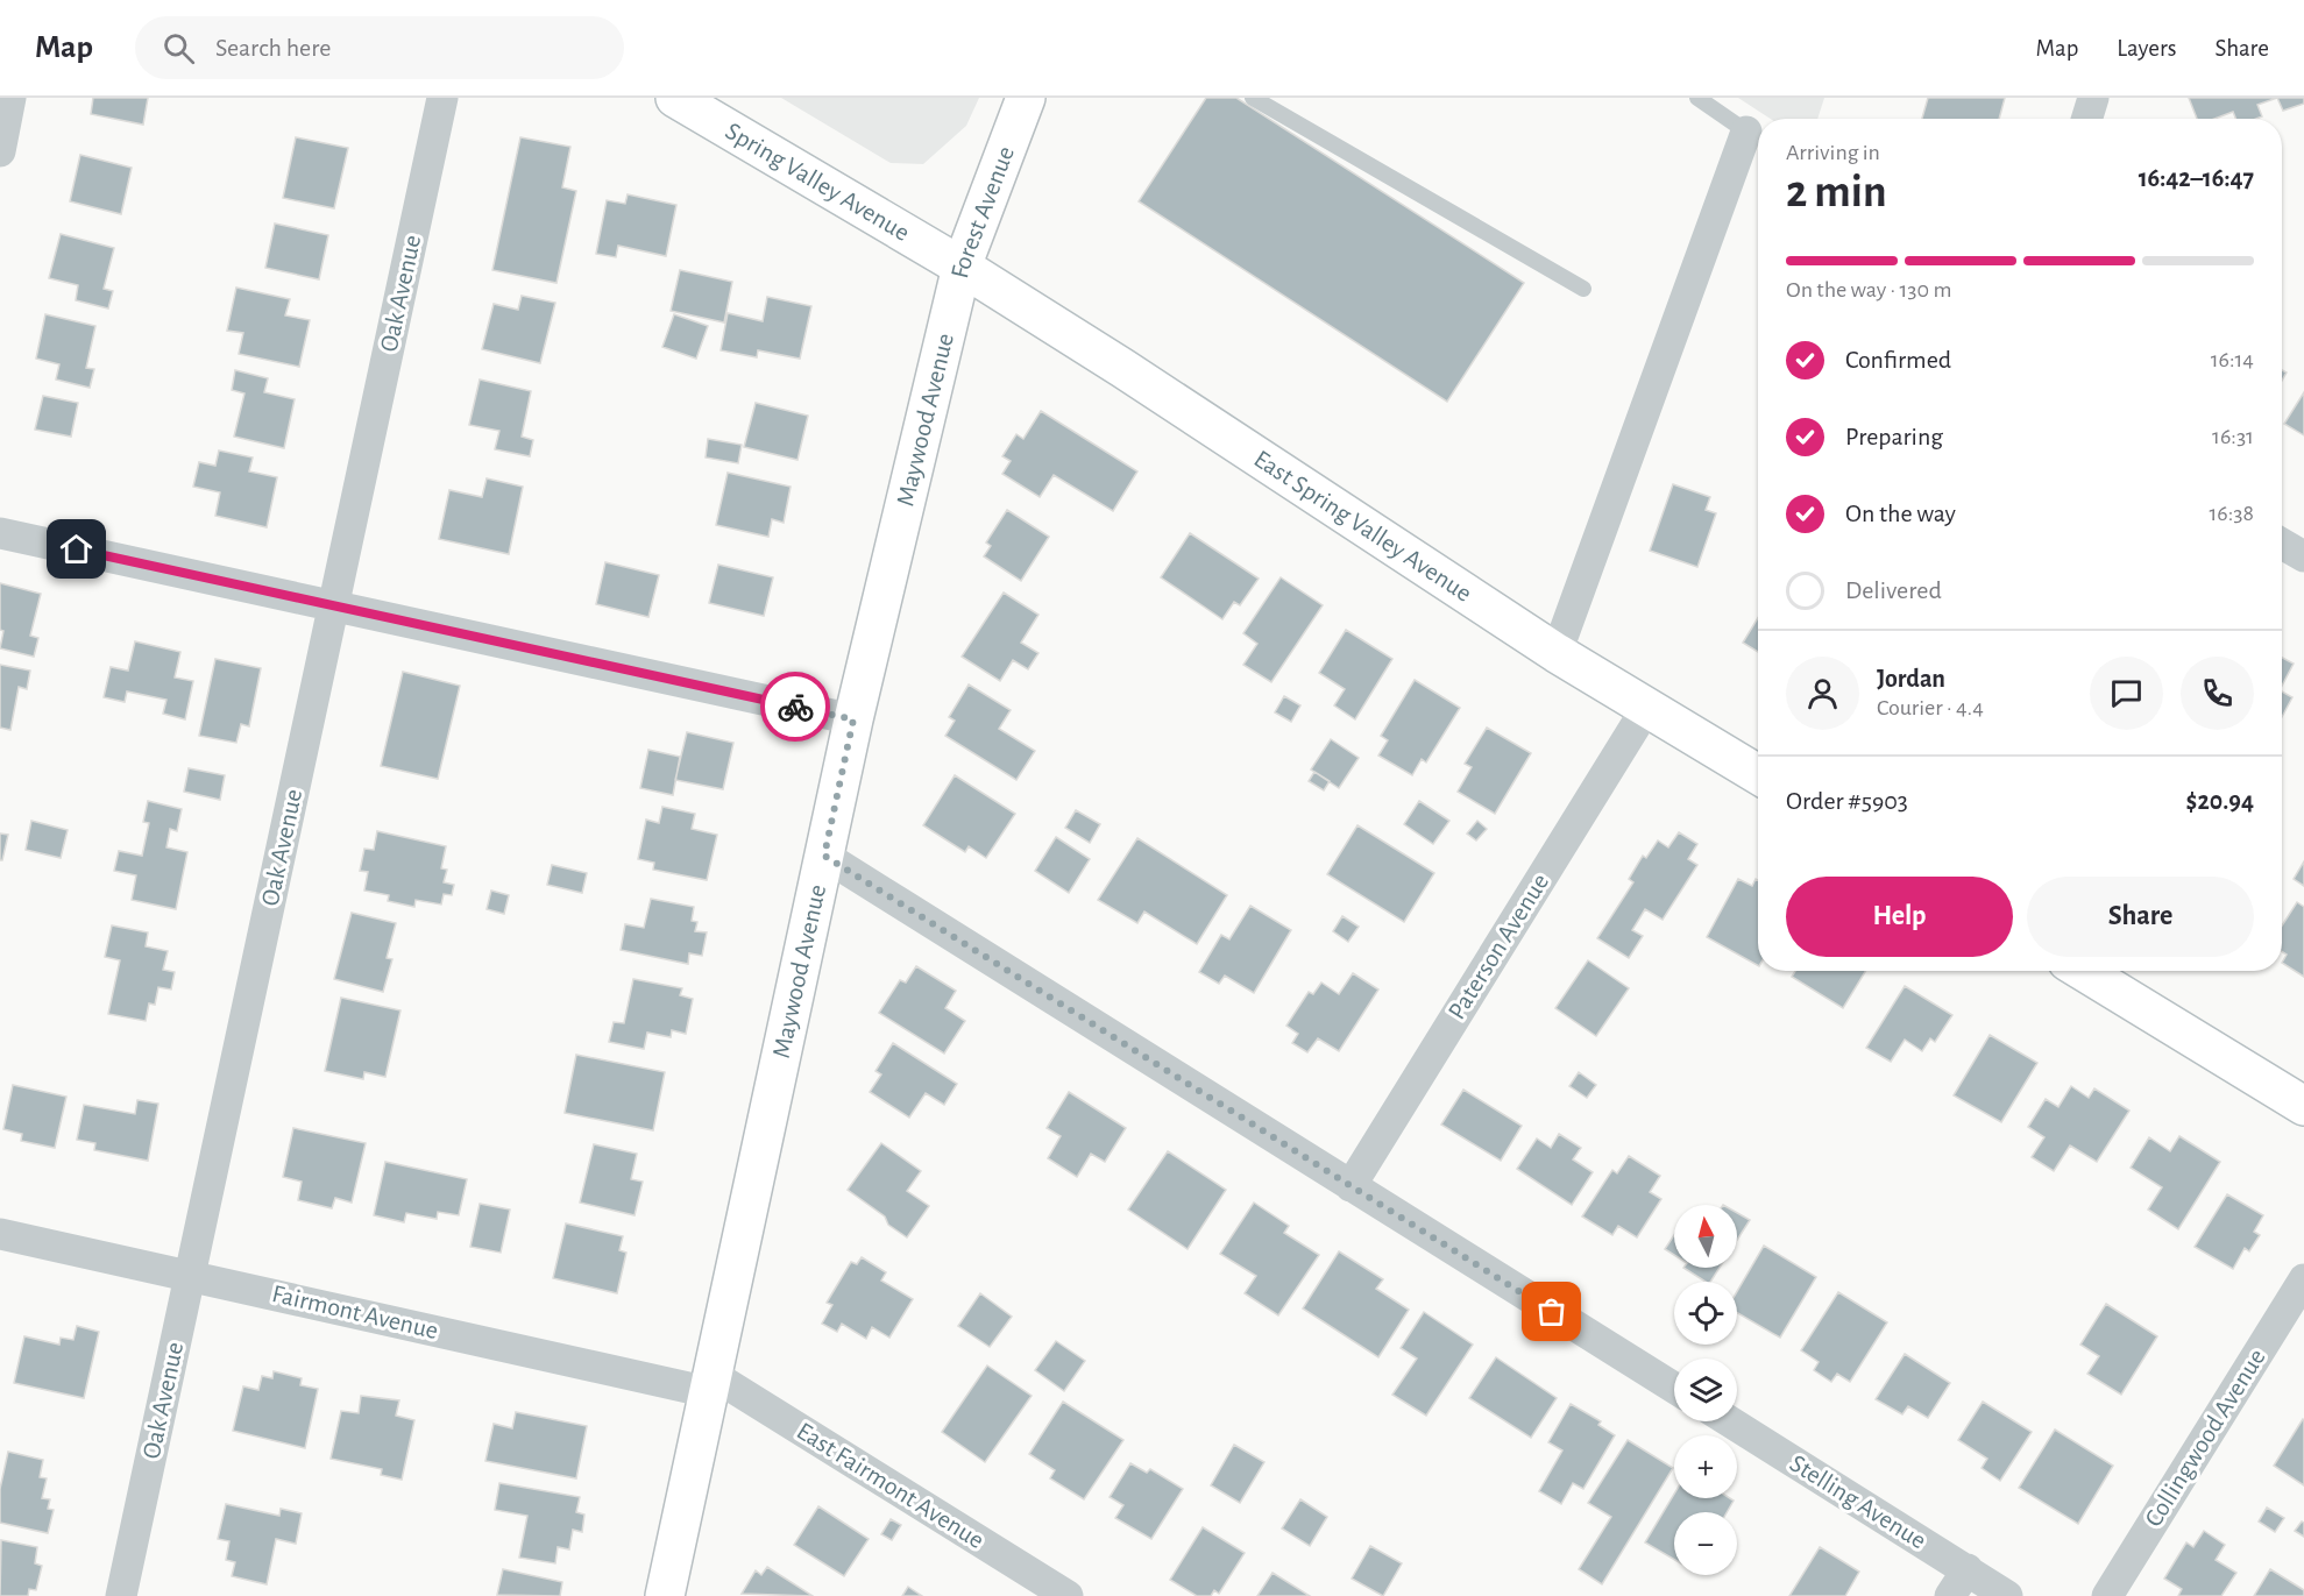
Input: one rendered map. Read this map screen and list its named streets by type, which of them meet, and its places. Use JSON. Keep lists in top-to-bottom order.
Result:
{
  "streets": {
    "main road": [
      "Spring Valley Avenue",
      "Forest Avenue",
      "Maywood Avenue",
      "East Spring Valley Avenue"
    ],
    "street": [
      "Oak Avenue",
      "Paterson Avenue",
      "Fairmont Avenue",
      "Collingwood Avenue",
      "East Fairmont Avenue",
      "Stelling Avenue"
    ]
  },
  "crossings": [
    ["Spring Valley Avenue", "Forest Avenue"],
    ["Spring Valley Avenue", "Maywood Avenue"],
    ["Spring Valley Avenue", "East Spring Valley Avenue"],
    ["Forest Avenue", "Maywood Avenue"],
    ["Forest Avenue", "East Spring Valley Avenue"],
    ["Oak Avenue", "Fairmont Avenue"],
    ["Maywood Avenue", "East Spring Valley Avenue"],
    ["Maywood Avenue", "Fairmont Avenue"],
    ["Maywood Avenue", "East Fairmont Avenue"],
    ["East Spring Valley Avenue", "Paterson Avenue"],
    ["Fairmont Avenue", "East Fairmont Avenue"]
  ],
  "north": "top",
  "page": {
    "header": "Map",
    "search": "Search here",
    "nav": ["Map", "Layers", "Share"],
    "heading": ["2 min", "Arriving in", "16:42–16:47"],
    "panel": [
      "Jordan",
      "Courier · 4.4",
      "Order #5903",
      "$20.94"
    ],
    "bar": "On the way · 130 m",
    "list": [
      ["Confirmed", "16:14"],
      ["Preparing", "16:31"],
      ["On the way", "16:38"],
      "Delivered"
    ],
    "buttons": ["Help", "Share"],
    "map_buttons": ["+", "−"]
  }
}
